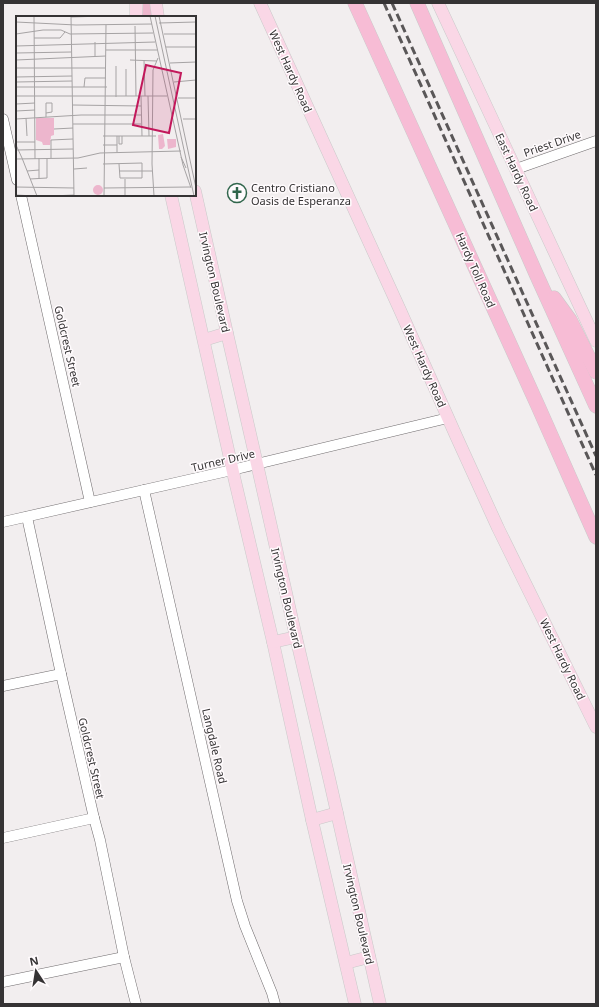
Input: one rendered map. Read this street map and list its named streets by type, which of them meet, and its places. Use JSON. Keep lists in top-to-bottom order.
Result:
{
  "streets": {
    "highway": ["Hardy Toll Road"],
    "main road": ["West Hardy Road", "East Hardy Road", "Irvington Boulevard"],
    "street": [
      "Priest Drive",
      "Goldcrest Street",
      "Turner Drive",
      "Langdale Road"
    ]
  },
  "crossings": [
    ["West Hardy Road", "Turner Drive"],
    ["Priest Drive", "East Hardy Road"],
    ["Irvington Boulevard", "Turner Drive"],
    ["Goldcrest Street", "Turner Drive"],
    ["Turner Drive", "Langdale Road"]
  ],
  "places": {
    "church": ["Centro Cristiano Oasis de Esperanza"]
  },
  "north": "top"
}
